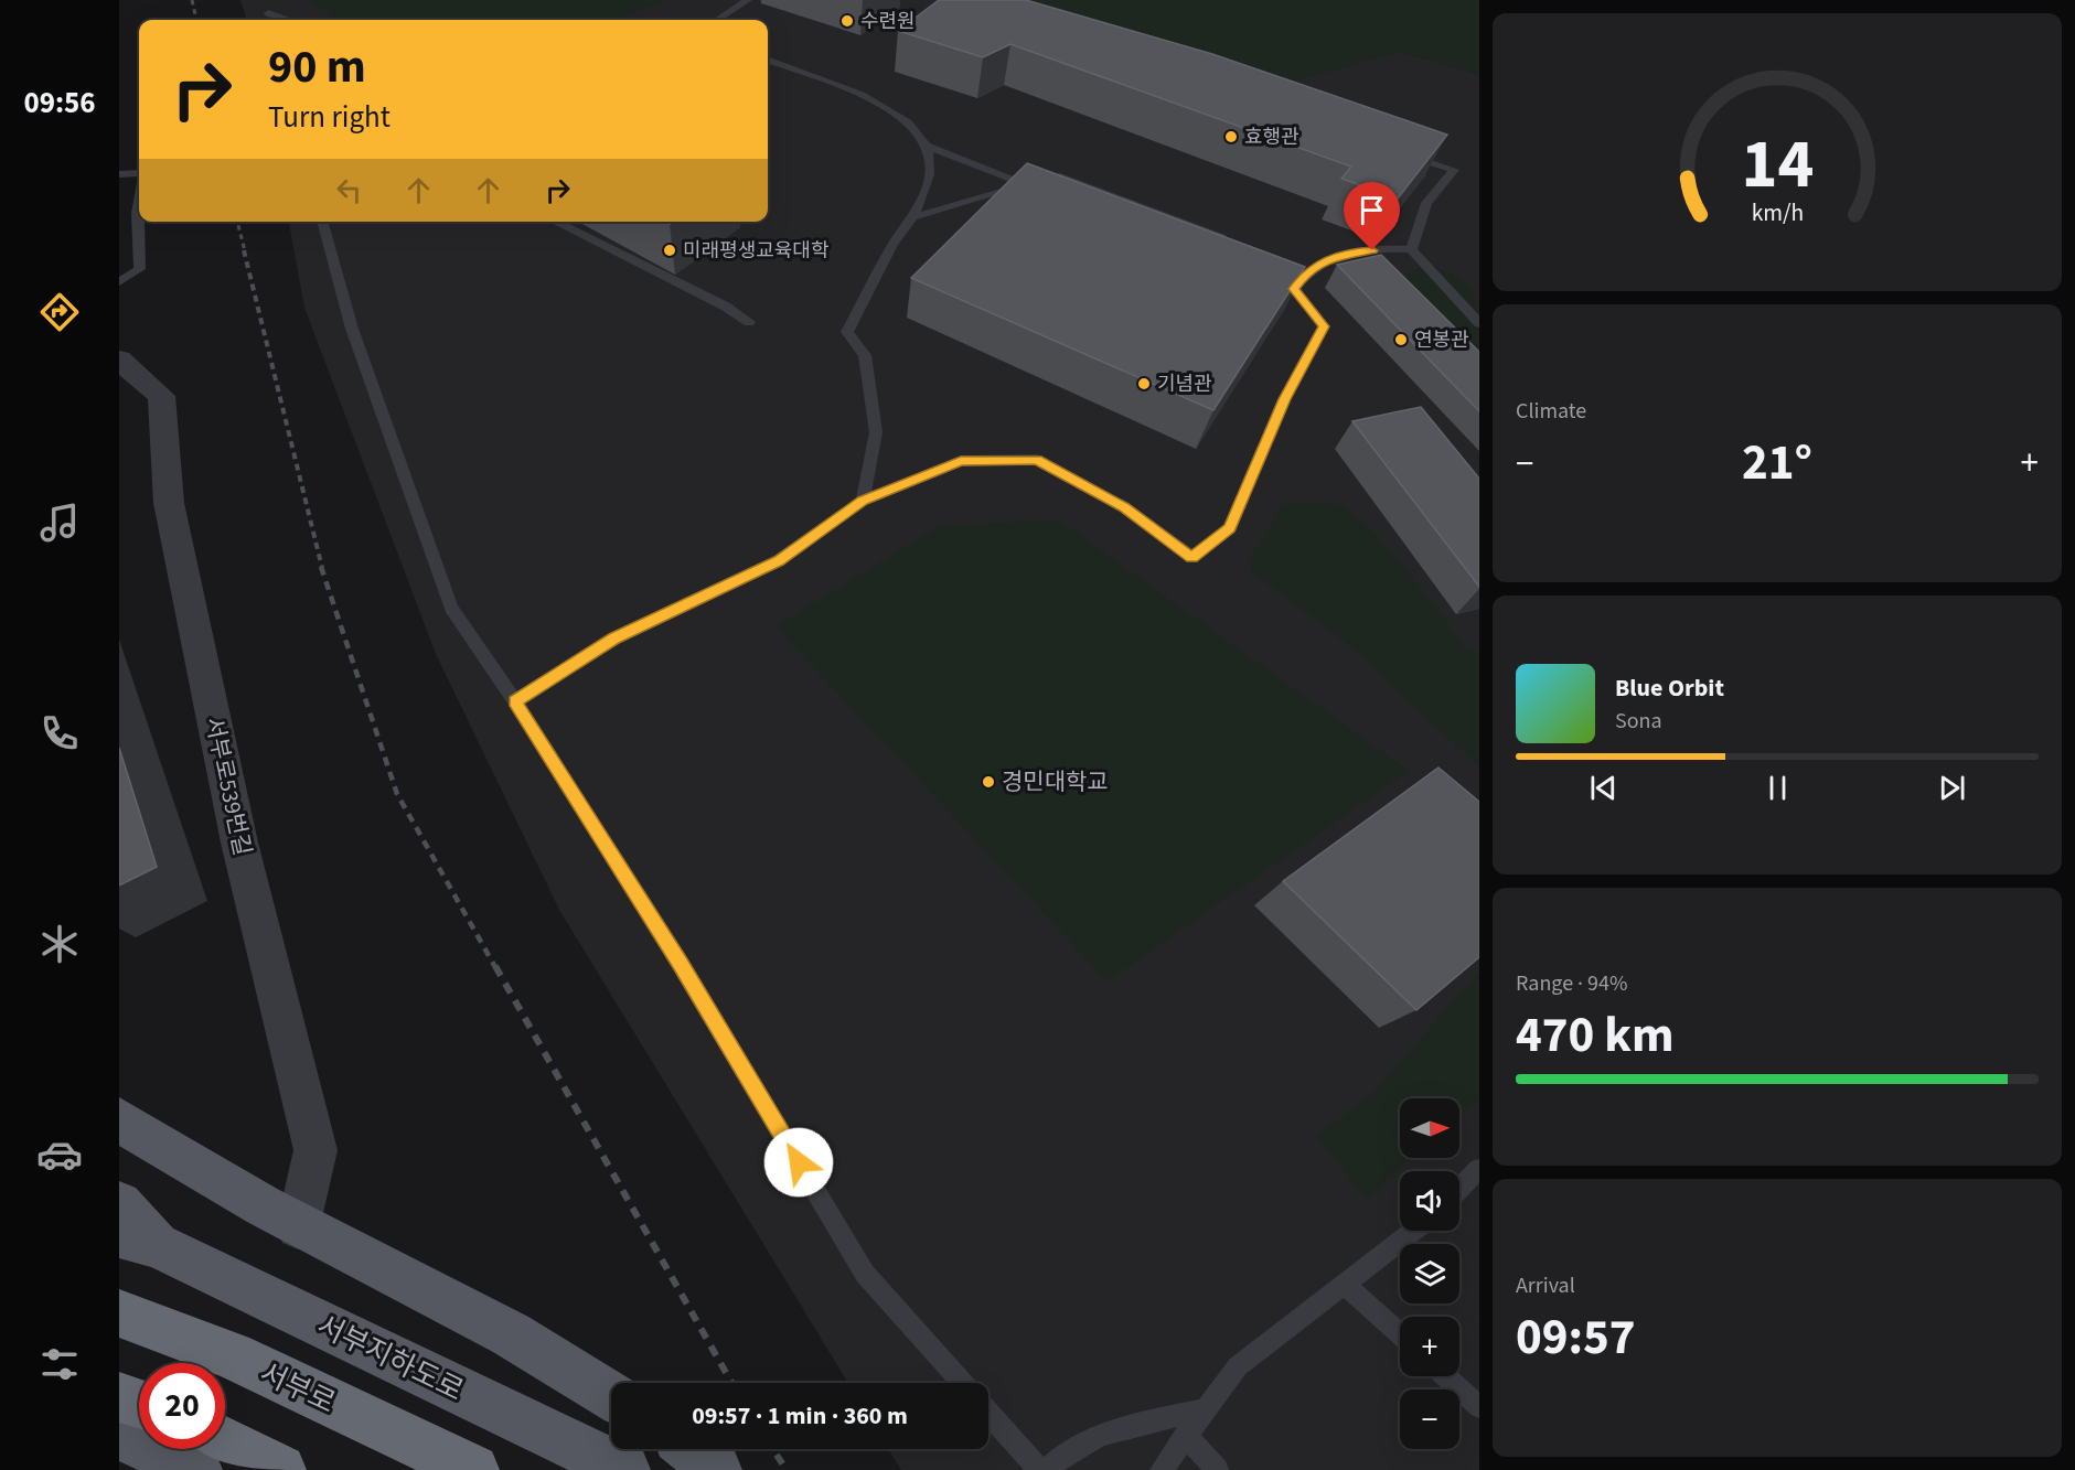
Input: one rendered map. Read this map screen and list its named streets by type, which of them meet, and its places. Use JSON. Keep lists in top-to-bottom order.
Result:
{
  "streets": {
    "highway": ["서부로"],
    "main road": ["서부지하도로"],
    "street": ["서부로539번길"]
  },
  "places": [
    "수련원",
    "효행관",
    "미래평생교육대학",
    "연봉관",
    "기념관",
    "경민대학교"
  ],
  "north": "right",
  "page": {
    "tabs": "09:56",
    "turn": ["90 m", "Turn right"],
    "tile": [
      "Climate",
      ["Range · 94%", "470 km"],
      ["Arrival", "09:57"]
    ],
    "heat": ["−", "21°", "+"],
    "song": ["Blue Orbit", "Sona"],
    "map_buttons": ["+", "−"],
    "limit": "20",
    "trip": "09:57 · 1 min · 360 m",
    "gauge": ["14", "km/h"]
  }
}
